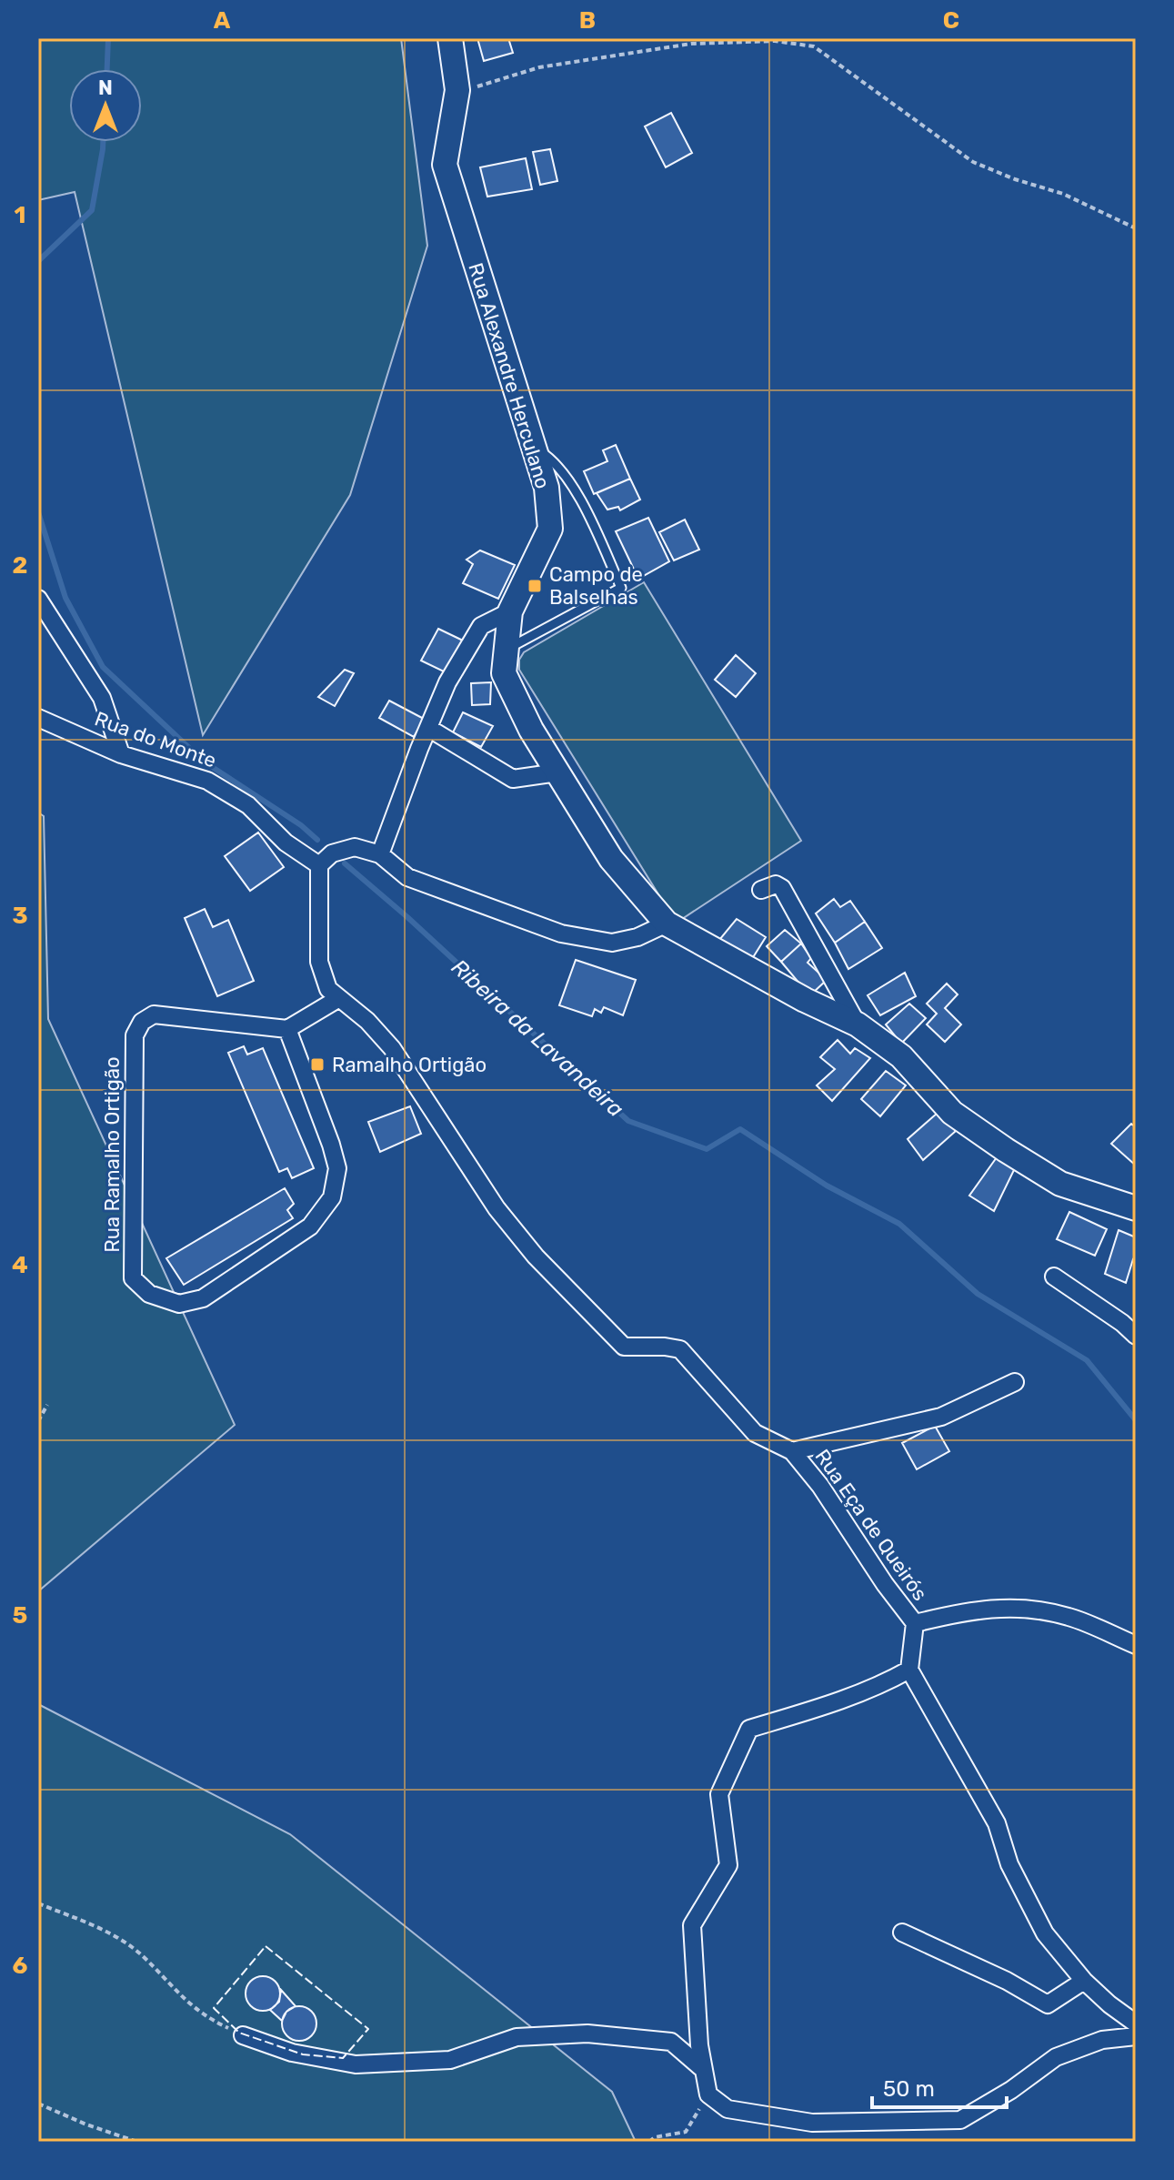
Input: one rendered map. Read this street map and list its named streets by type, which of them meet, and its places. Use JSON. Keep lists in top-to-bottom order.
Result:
{
  "streets": {
    "street": [
      "Rua Alexandre Herculano",
      "Rua do Monte",
      "Rua Ramalho Ortigão",
      "Rua Eça de Queirós"
    ]
  },
  "crossings": [
    ["Rua do Monte", "Rua Eça de Queirós"]
  ],
  "water": ["Ribeira da Lavandeira"],
  "places": {
    "transit": ["Campo de Balselhas", "Ramalho Ortigão"]
  },
  "scale_bar": "50 m",
  "north": "top",
  "grid": {
    "columns": ["A", "B", "C"],
    "rows": [
      "1",
      "2",
      "3",
      "4",
      "5",
      "6"
    ]
  }
}
